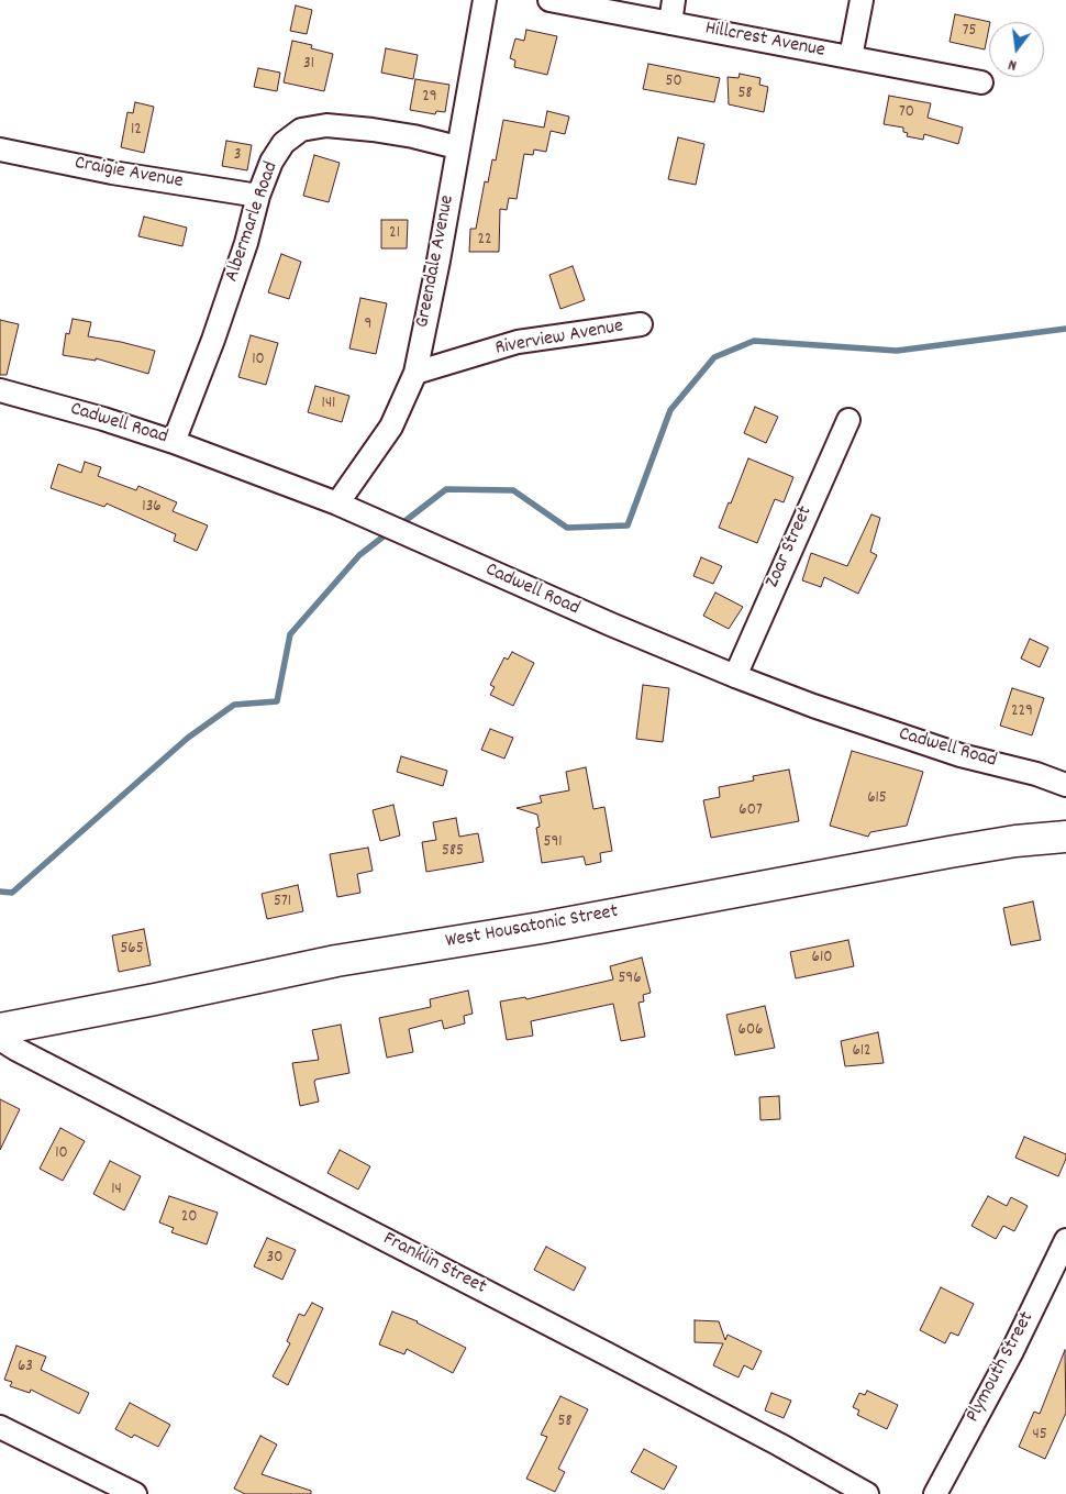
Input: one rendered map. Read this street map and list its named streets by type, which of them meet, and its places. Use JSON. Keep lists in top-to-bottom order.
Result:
{
  "streets": {
    "highway": ["West Housatonic Street"],
    "street": [
      "Hillcrest Avenue",
      "Craigie Avenue",
      "Albermarle Road",
      "Greendale Avenue",
      "Riverview Avenue",
      "Cadwell Road",
      "Zoar Street",
      "Franklin Street",
      "Plymouth Street"
    ]
  },
  "crossings": [
    ["Craigie Avenue", "Albermarle Road"],
    ["Albermarle Road", "Greendale Avenue"],
    ["Albermarle Road", "Cadwell Road"],
    ["Greendale Avenue", "Riverview Avenue"],
    ["Greendale Avenue", "Cadwell Road"],
    ["Cadwell Road", "Zoar Street"]
  ],
  "house_numbers": [
    "75",
    "31",
    "50",
    "58",
    "29",
    "70",
    "12",
    "3",
    "21",
    "22",
    "9",
    "10",
    "141",
    "136",
    "229",
    "615",
    "607",
    "591",
    "585",
    "571",
    "565",
    "610",
    "596",
    "606",
    "612",
    "10",
    "14",
    "20",
    "30",
    "63",
    "58",
    "45"
  ],
  "north": "bottom"
}
